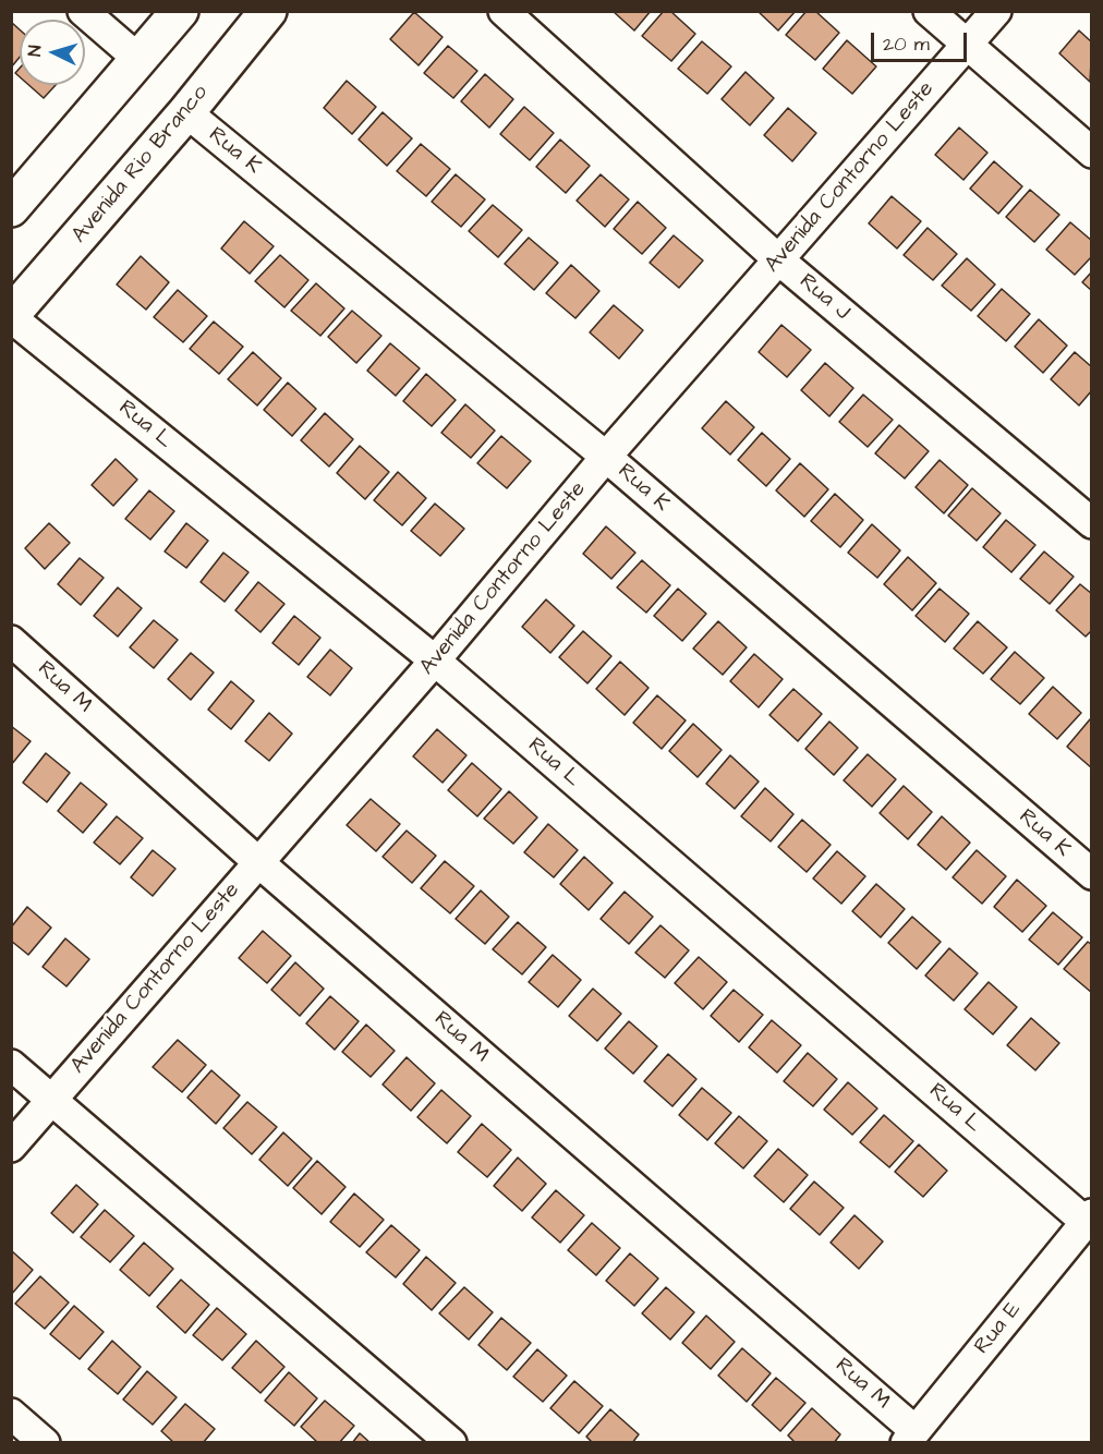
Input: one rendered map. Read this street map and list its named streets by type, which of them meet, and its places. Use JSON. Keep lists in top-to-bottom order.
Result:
{
  "streets": {
    "street": [
      "Rua K",
      "Avenida Rio Branco",
      "Avenida Contorno Leste",
      "Rua J",
      "Rua L",
      "Rua M",
      "Rua E"
    ]
  },
  "crossings": [
    ["Rua K", "Avenida Rio Branco"],
    ["Rua K", "Avenida Contorno Leste"],
    ["Avenida Rio Branco", "Rua L"],
    ["Avenida Contorno Leste", "Rua J"],
    ["Avenida Contorno Leste", "Rua L"],
    ["Avenida Contorno Leste", "Rua M"],
    ["Rua L", "Rua E"],
    ["Rua M", "Rua E"]
  ],
  "scale_bar": "20 m",
  "north": "left"
}
